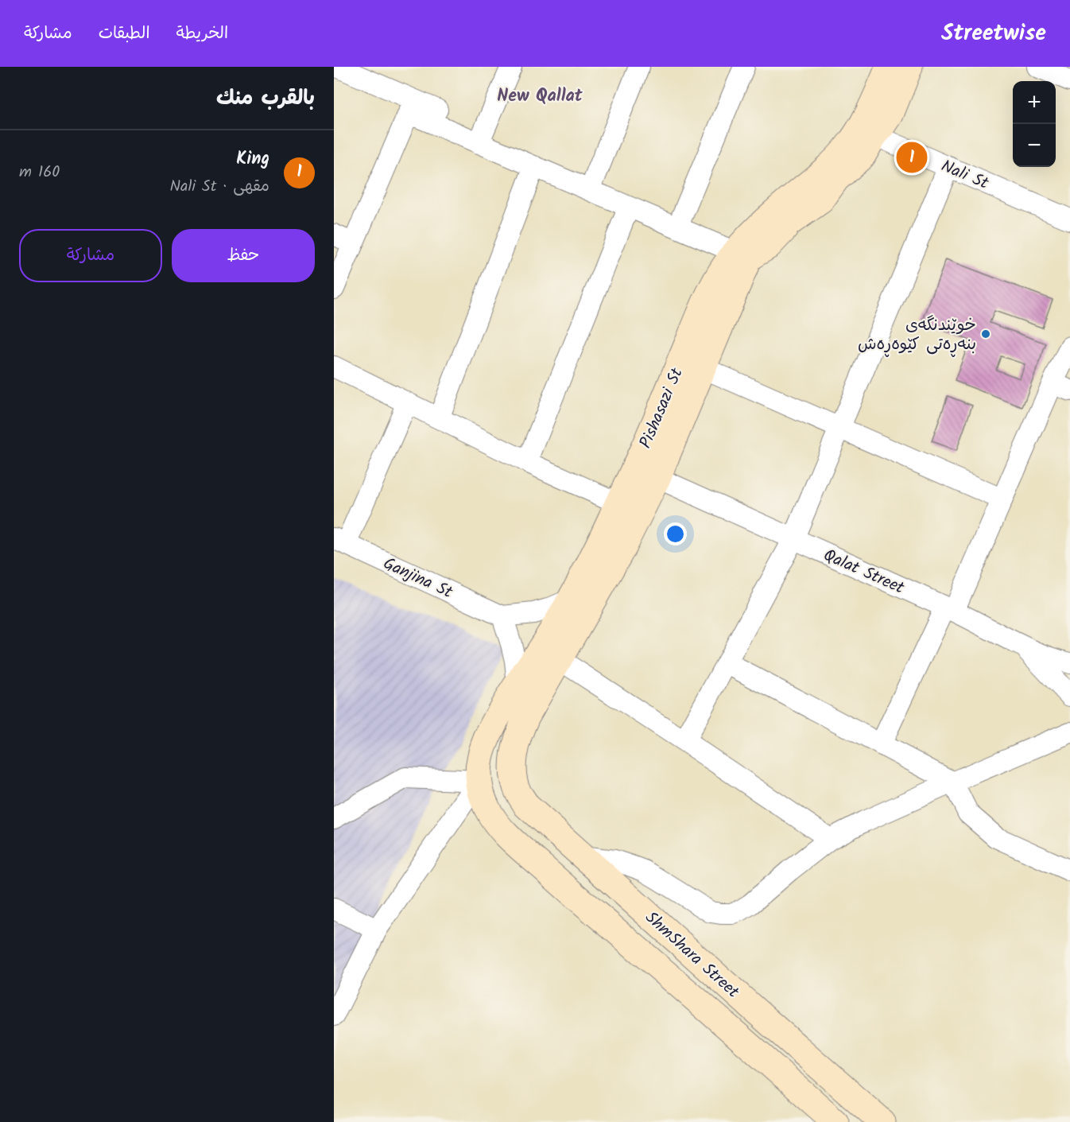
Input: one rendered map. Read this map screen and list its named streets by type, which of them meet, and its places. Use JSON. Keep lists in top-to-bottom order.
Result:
{
  "streets": {
    "main road": ["Pishasazi St", "ShmShara Street"],
    "street": ["Nali St", "Qalat Street", "Ganjina St"]
  },
  "crossings": [
    ["Nali St", "Pishasazi St"],
    ["Pishasazi St", "Qalat Street"],
    ["Pishasazi St", "Ganjina St"],
    ["Pishasazi St", "ShmShara Street"]
  ],
  "districts": ["New Qallat"],
  "places": ["خوێندنگەی بنەڕەتی کێوەڕەش"],
  "page": {
    "header": "Streetwise",
    "nav": ["الخريطة", "الطبقات", "مشاركة"],
    "heading": "بالقرب منك",
    "map_buttons": ["+", "−"],
    "list": [
      {
        "mark": "1",
        "name": "King",
        "note": "مقهى · Nali St",
        "value": "160 m"
      }
    ],
    "pins": "1",
    "buttons": ["حفظ", "مشاركة"]
  }
}
